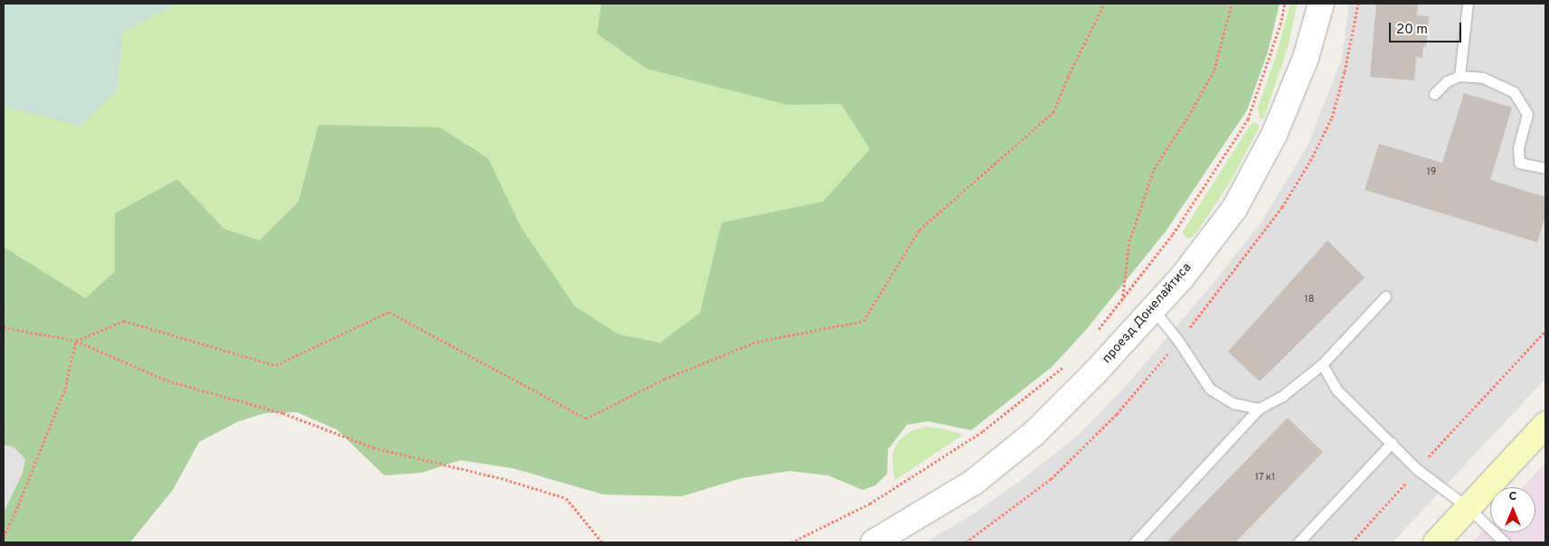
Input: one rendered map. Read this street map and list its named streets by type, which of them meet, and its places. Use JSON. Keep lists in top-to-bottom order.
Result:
{
  "streets": {
    "street": ["проезд Донелайтиса"]
  },
  "house_numbers": ["19", "18", "17 к1"],
  "scale_bar": "20 m",
  "north": "top"
}
